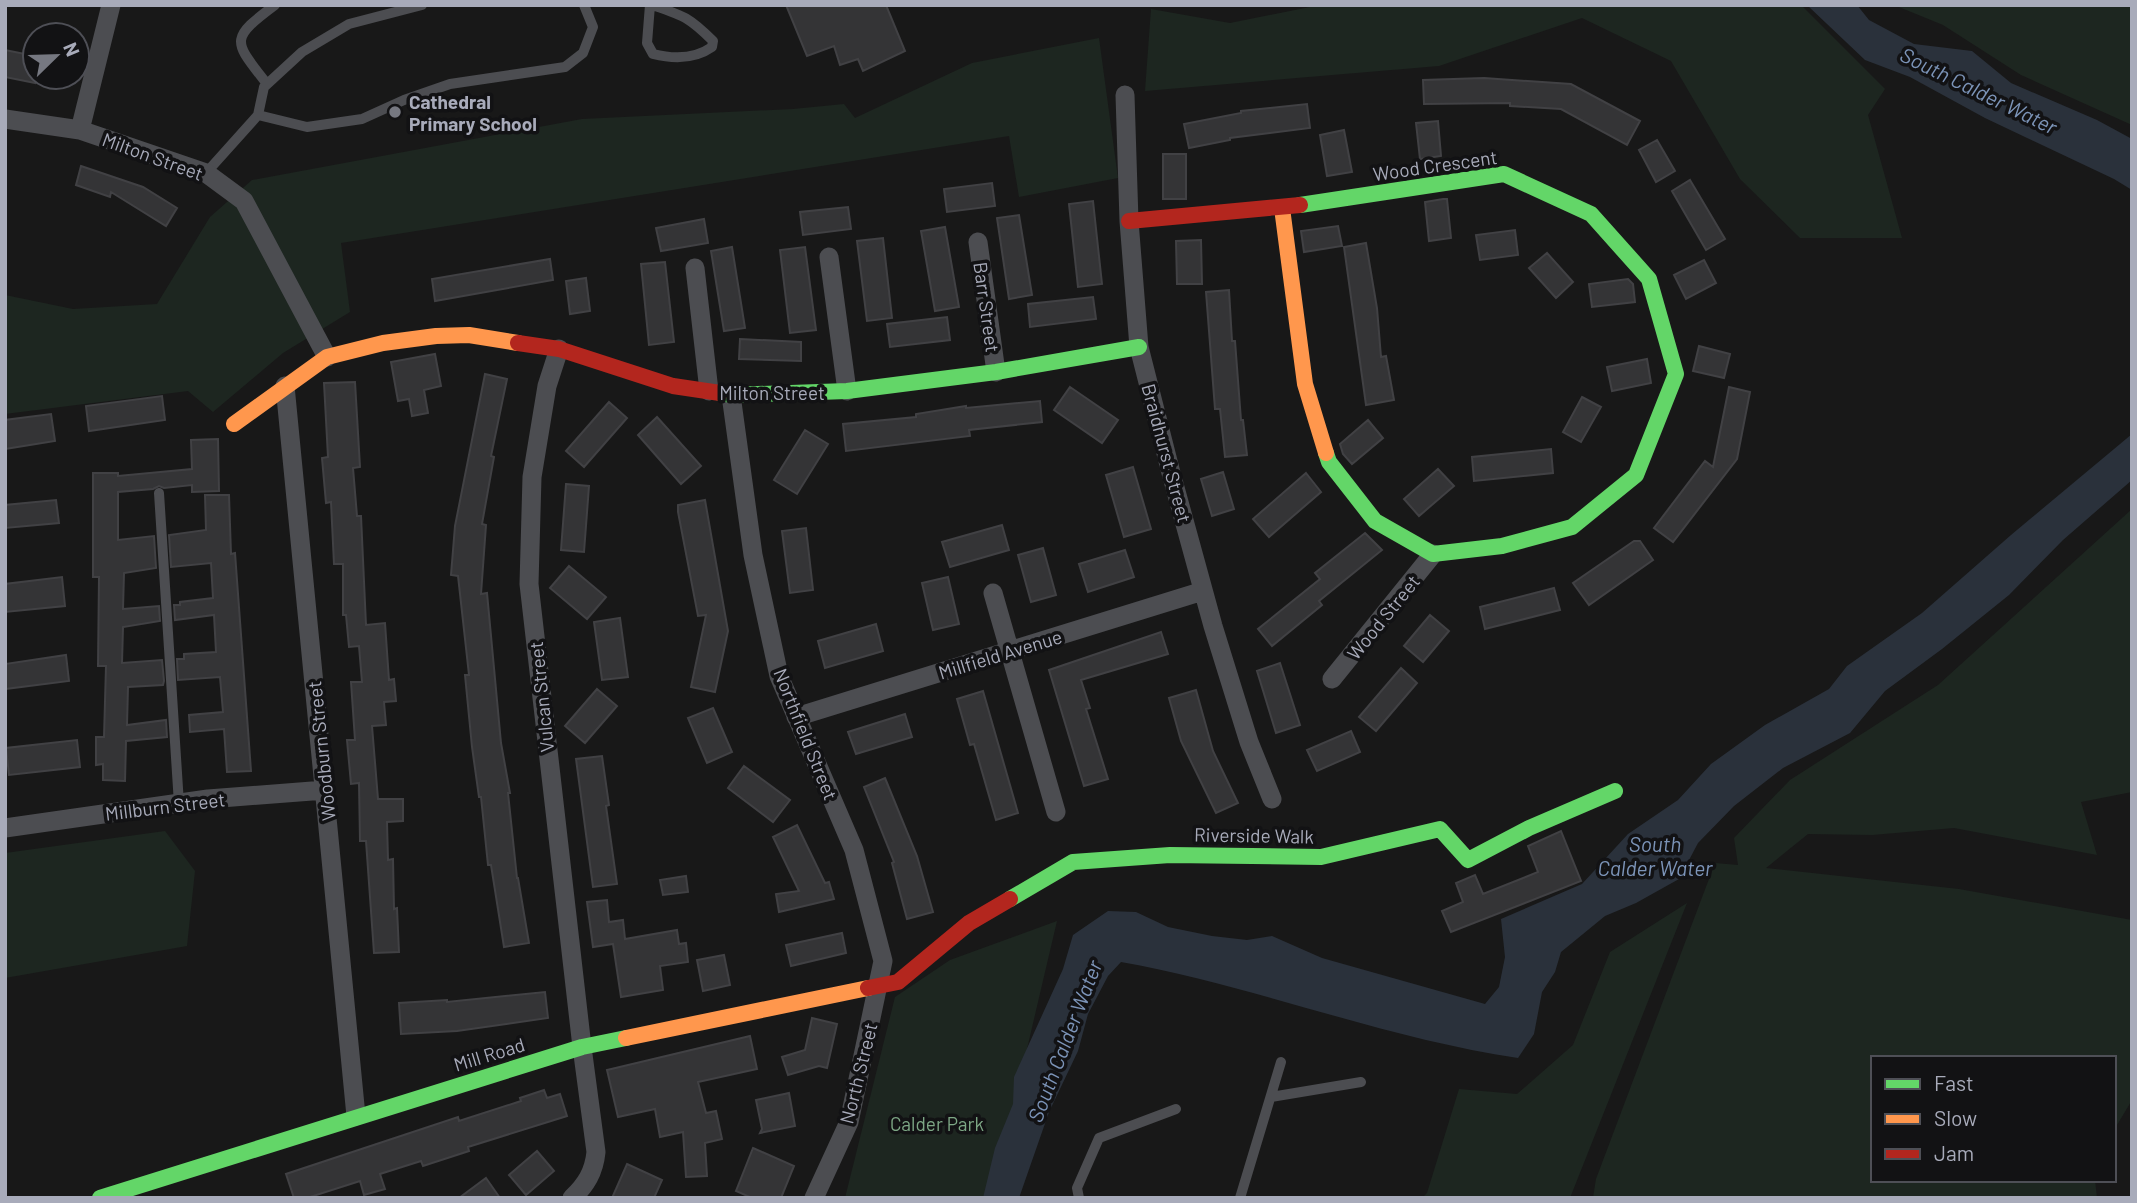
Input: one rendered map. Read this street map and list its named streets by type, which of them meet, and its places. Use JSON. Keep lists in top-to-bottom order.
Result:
{
  "streets": {
    "street": [
      "Milton Street",
      "Wood Crescent",
      "Barr Street",
      "Braidhurst Street",
      "Wood Street",
      "Millfield Avenue",
      "Vulcan Street",
      "Northfield Street",
      "Woodburn Street",
      "Millburn Street",
      "Riverside Walk",
      "Mill Road",
      "North Street"
    ]
  },
  "crossings": [
    ["Milton Street", "Barr Street"],
    ["Milton Street", "Braidhurst Street"],
    ["Milton Street", "Vulcan Street"],
    ["Milton Street", "Northfield Street"],
    ["Milton Street", "Woodburn Street"],
    ["Wood Crescent", "Braidhurst Street"],
    ["Wood Crescent", "Wood Street"],
    ["Braidhurst Street", "Millfield Avenue"],
    ["Millfield Avenue", "Northfield Street"],
    ["Vulcan Street", "Mill Road"],
    ["Northfield Street", "Riverside Walk"],
    ["Northfield Street", "Mill Road"],
    ["Northfield Street", "North Street"],
    ["Woodburn Street", "Millburn Street"],
    ["Woodburn Street", "Mill Road"],
    ["Riverside Walk", "Mill Road"],
    ["Riverside Walk", "North Street"],
    ["Mill Road", "North Street"]
  ],
  "water": ["South Calder Water"],
  "parks": ["Calder Park"],
  "places": ["Cathedral Primary School"],
  "legend": ["Fast", "Slow", "Jam"],
  "north": "top right"
}
